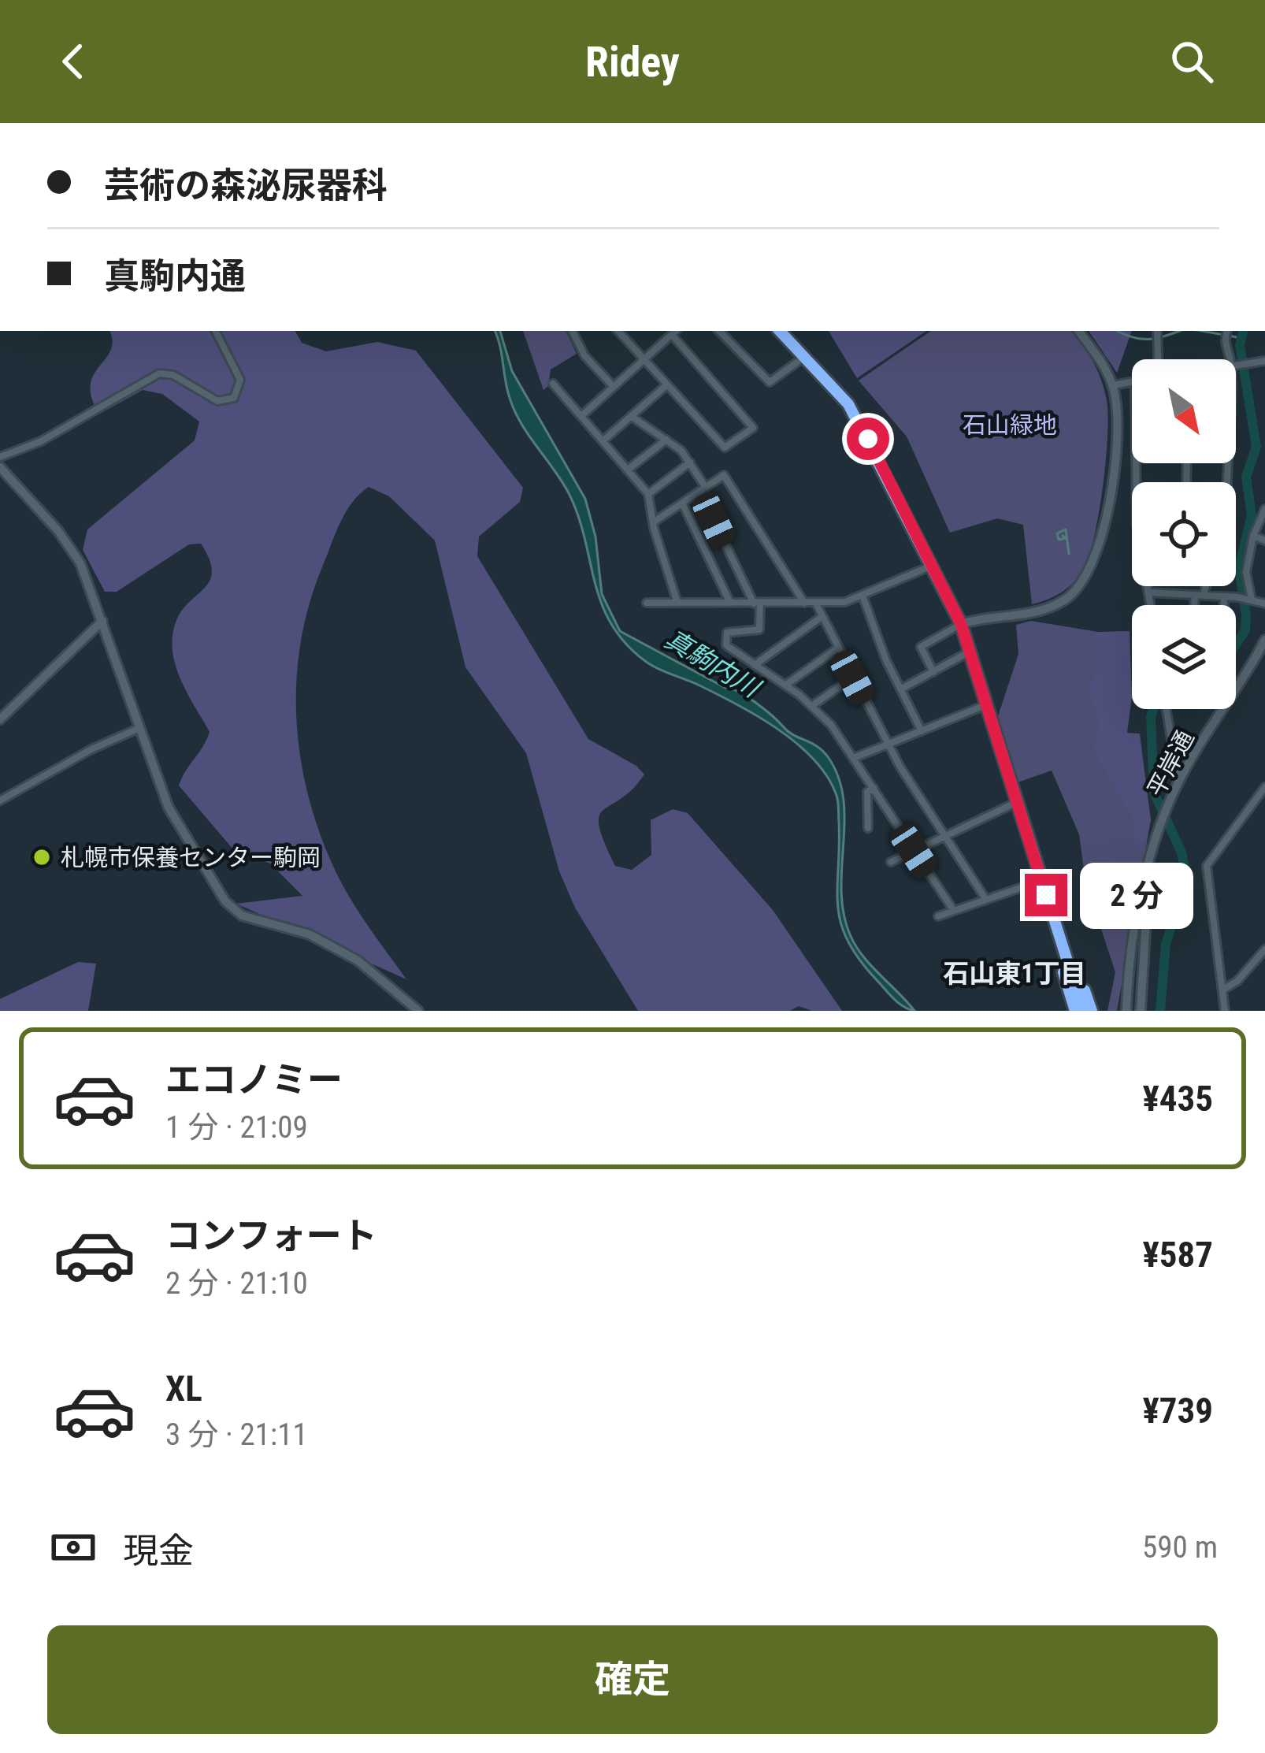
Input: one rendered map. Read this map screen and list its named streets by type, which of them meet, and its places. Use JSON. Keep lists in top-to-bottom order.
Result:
{
  "streets": {
    "street": ["平岸通"]
  },
  "districts": ["石山東1丁目"],
  "water": ["真駒内川"],
  "parks": ["石山緑地"],
  "places": ["札幌市保養センター駒岡"],
  "north": "bottom right",
  "page": {
    "header": "Ridey",
    "banner": ["芸術の森泌尿器科", "真駒内通"],
    "bubble": "2 分",
    "list": [
      {
        "name": "エコノミー",
        "note": "1 分 · 21:09",
        "value": "¥435"
      },
      {
        "name": "コンフォート",
        "note": "2 分 · 21:10",
        "value": "¥587"
      },
      {
        "name": "XL",
        "note": "3 分 · 21:11",
        "value": "¥739"
      }
    ],
    "pay": ["現金", "590 m"],
    "buttons": "確定"
  }
}
